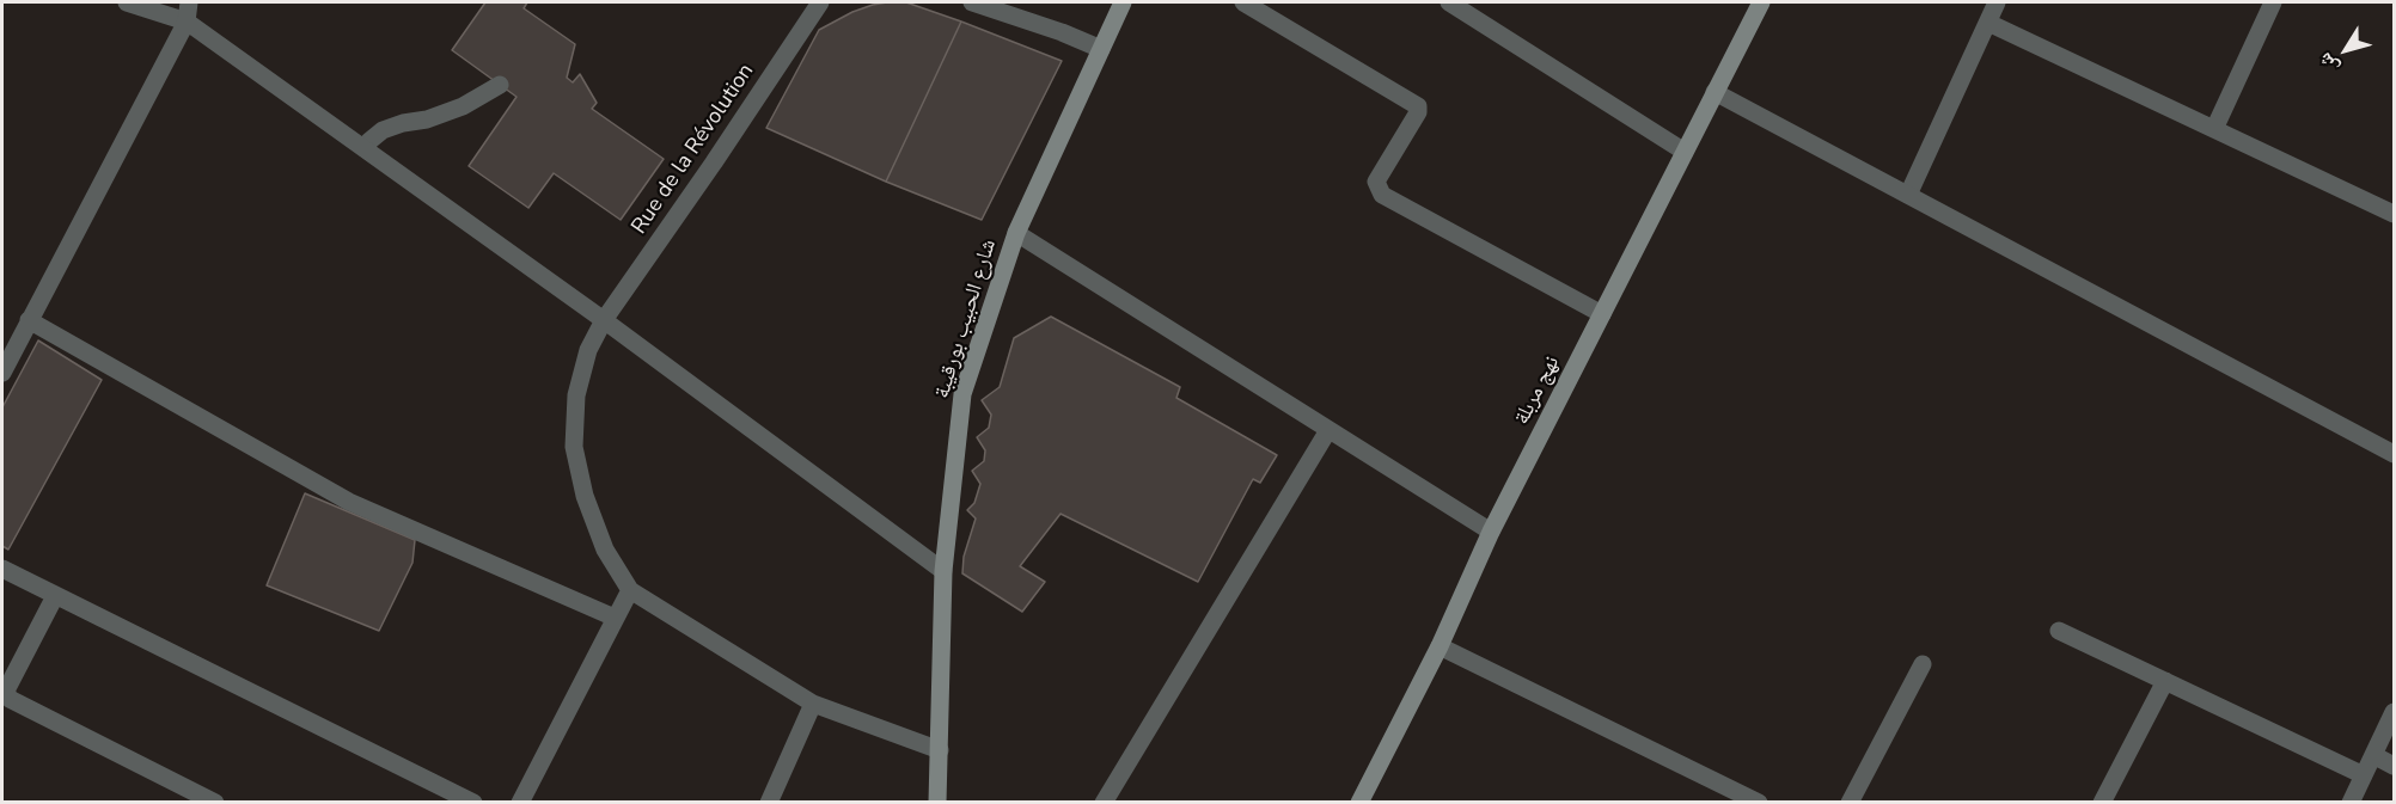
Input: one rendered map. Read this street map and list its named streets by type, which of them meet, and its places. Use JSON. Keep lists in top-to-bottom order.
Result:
{
  "streets": {
    "main road": ["شارع الحبيب بورقيبة", "نهج مربلة"],
    "street": ["Rue de la Révolution"]
  },
  "north": "bottom left"
}
